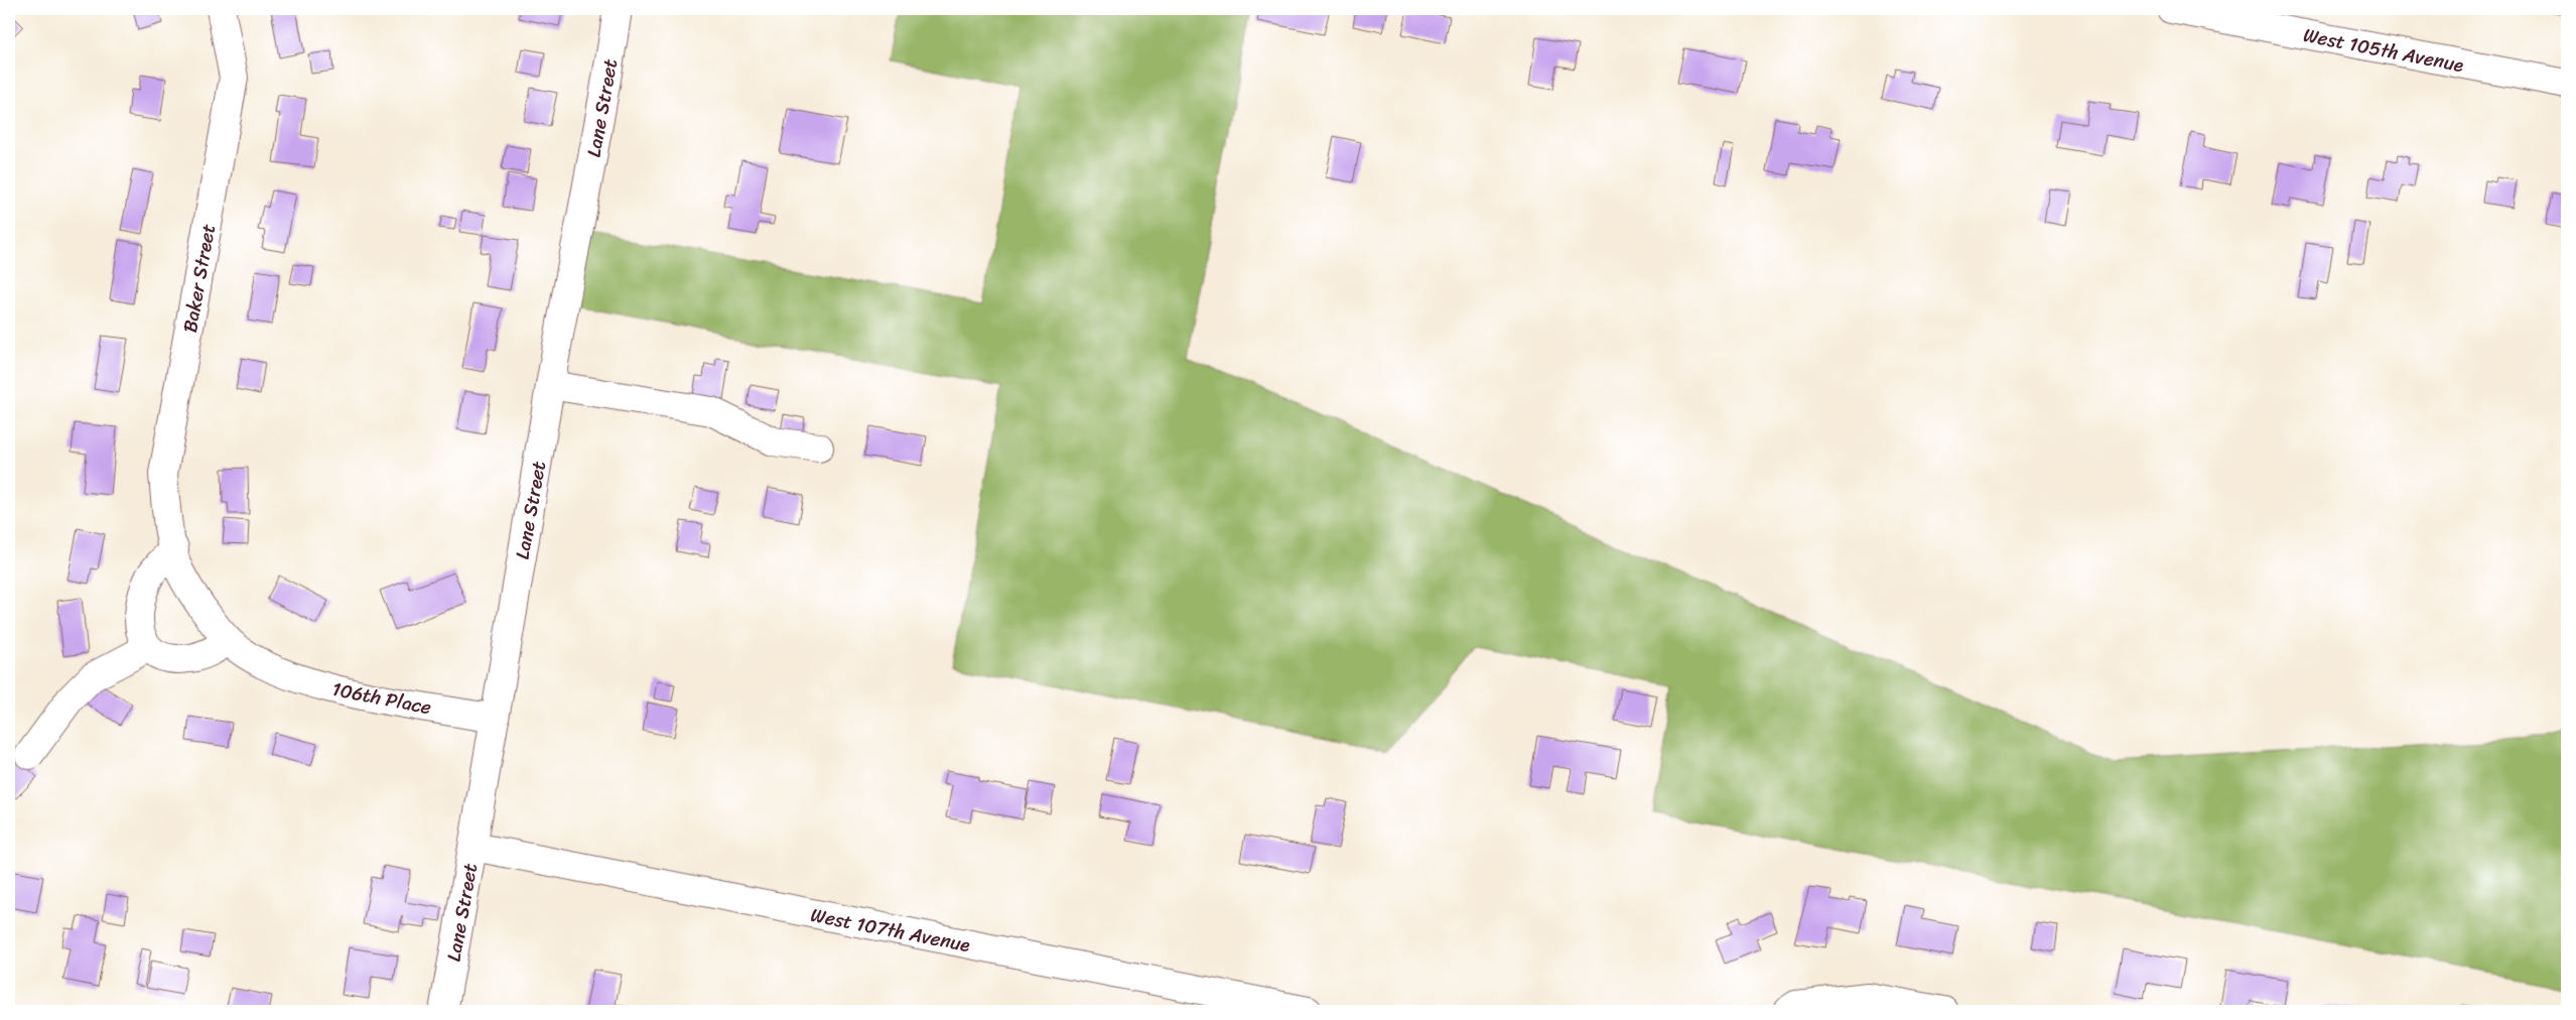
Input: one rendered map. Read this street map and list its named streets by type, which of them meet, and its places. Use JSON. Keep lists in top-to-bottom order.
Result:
{
  "streets": {
    "street": [
      "West 105th Avenue",
      "Lane Street",
      "Baker Street",
      "106th Place",
      "West 107th Avenue"
    ]
  },
  "crossings": [
    ["Lane Street", "106th Place"],
    ["Lane Street", "West 107th Avenue"],
    ["Baker Street", "106th Place"]
  ]
}
